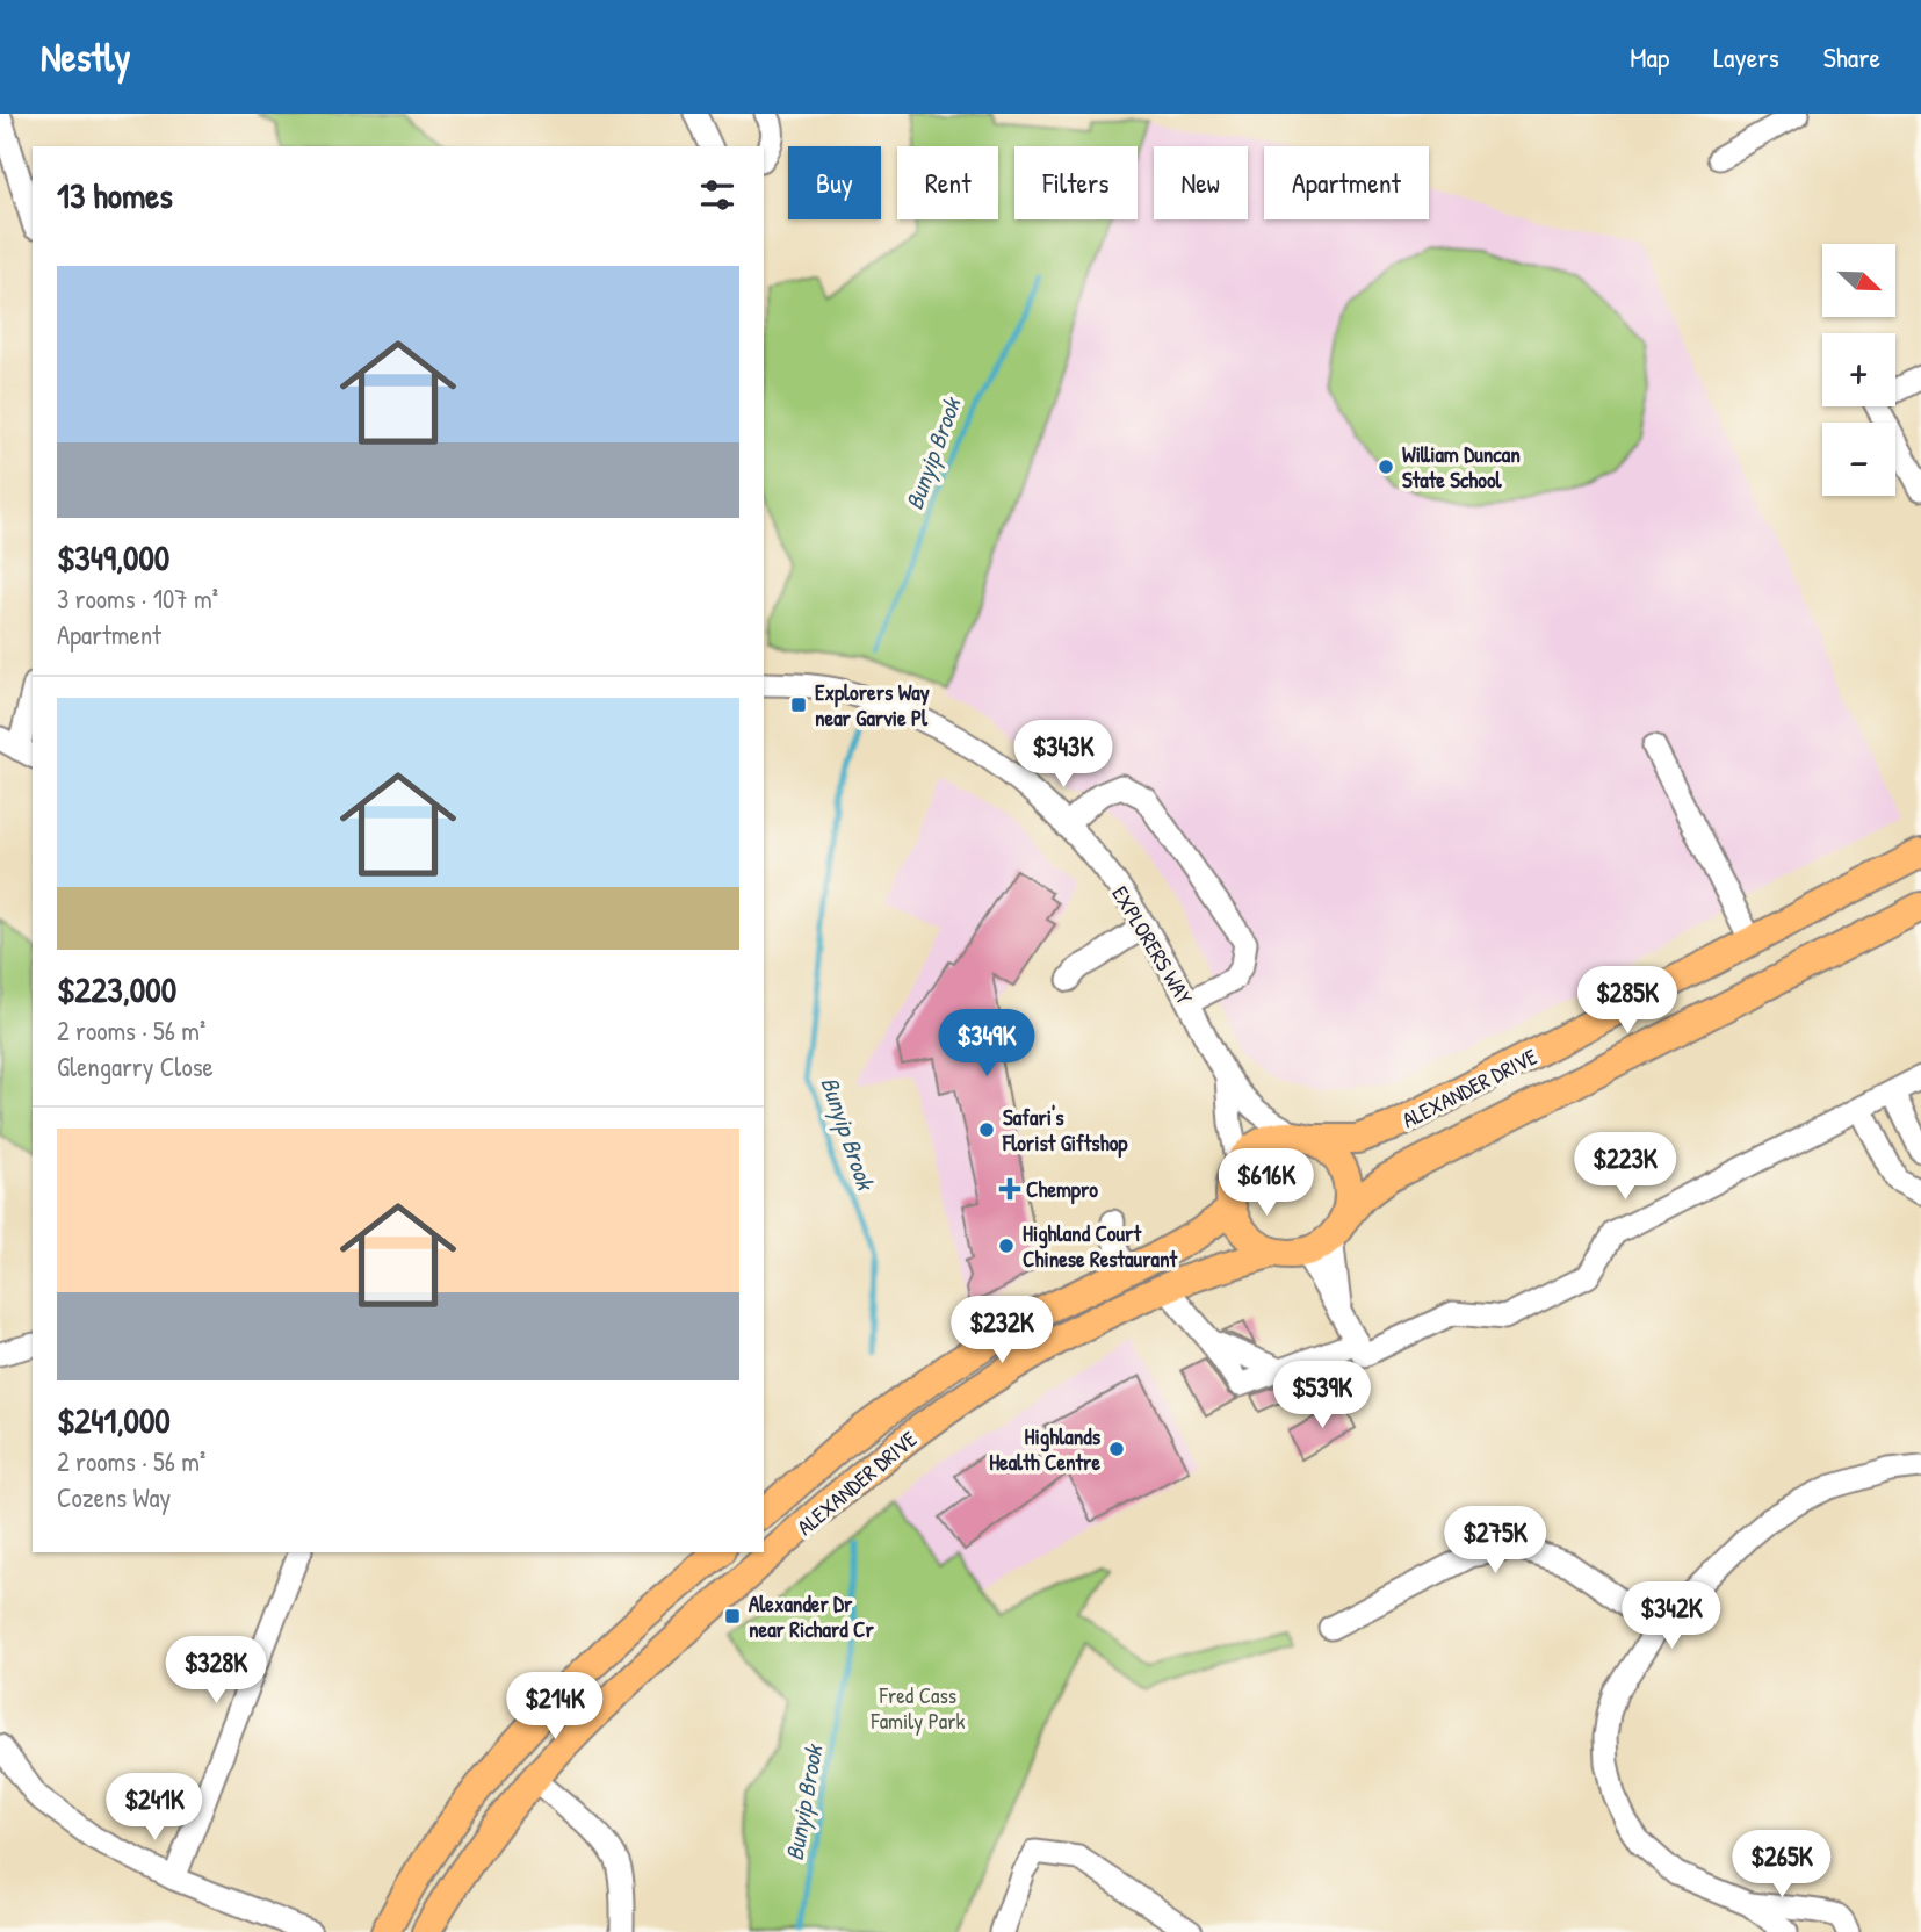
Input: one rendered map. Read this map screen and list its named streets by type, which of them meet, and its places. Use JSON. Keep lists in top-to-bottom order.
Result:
{
  "streets": {
    "main road": ["ALEXANDER DRIVE"],
    "street": ["EXPLORERS WAY"]
  },
  "crossings": [
    ["EXPLORERS WAY", "ALEXANDER DRIVE"]
  ],
  "water": ["Bunyip Brook"],
  "parks": ["Fred Cass Family Park"],
  "places": {
    "other": [
      "William Duncan State School",
      "Safari's Florist Giftshop",
      "Highland Court Chinese Restaurant",
      "Highlands Health Centre"
    ],
    "transit": ["Explorers Way near Garvie Pl", "Alexander Dr near Richard Cr"],
    "health": ["Chempro"]
  },
  "north": "bottom right",
  "page": {
    "header": "Nestly",
    "nav": ["Map", "Layers", "Share"],
    "chip": [
      "Buy",
      "Rent",
      "Filters",
      "New",
      "Apartment"
    ],
    "heading": "13 homes",
    "map_buttons": ["+", "−"],
    "list": [
      {
        "name": "$349,000",
        "note": "3 rooms · 107 m² · Apartment"
      },
      {
        "name": "$223,000",
        "note": "2 rooms · 56 m² · Glengarry Close"
      },
      {
        "name": "$241,000",
        "note": "2 rooms · 56 m² · Cozens Way"
      }
    ],
    "price": [
      "$343K",
      "$285K",
      "$349K",
      "$223K",
      "$616K",
      "$232K",
      "$539K",
      "$275K",
      "$342K",
      "$328K",
      "$214K",
      "$241K",
      "$265K"
    ]
  }
}
